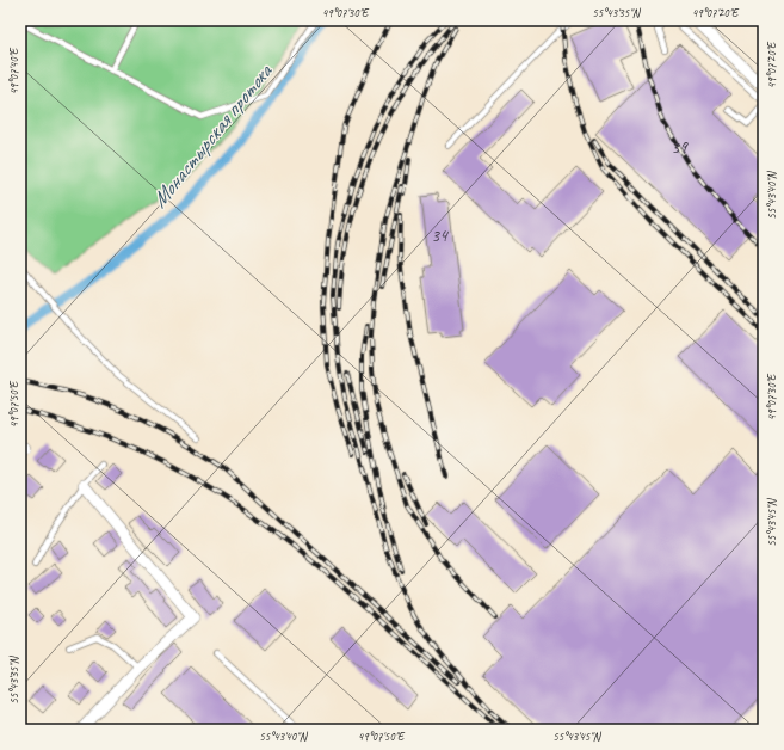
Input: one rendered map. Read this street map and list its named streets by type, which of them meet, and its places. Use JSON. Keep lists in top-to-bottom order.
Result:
{
  "water": ["Монастырская протока"],
  "house_numbers": ["39", "34"],
  "coordinates": [
    "49°07'30\"E",
    "55°43'35\"N",
    "49°07'20\"E",
    "49°07'40\"E",
    "55°43'40\"N",
    "49°07'50\"E",
    "55°43'45\"N"
  ]
}
